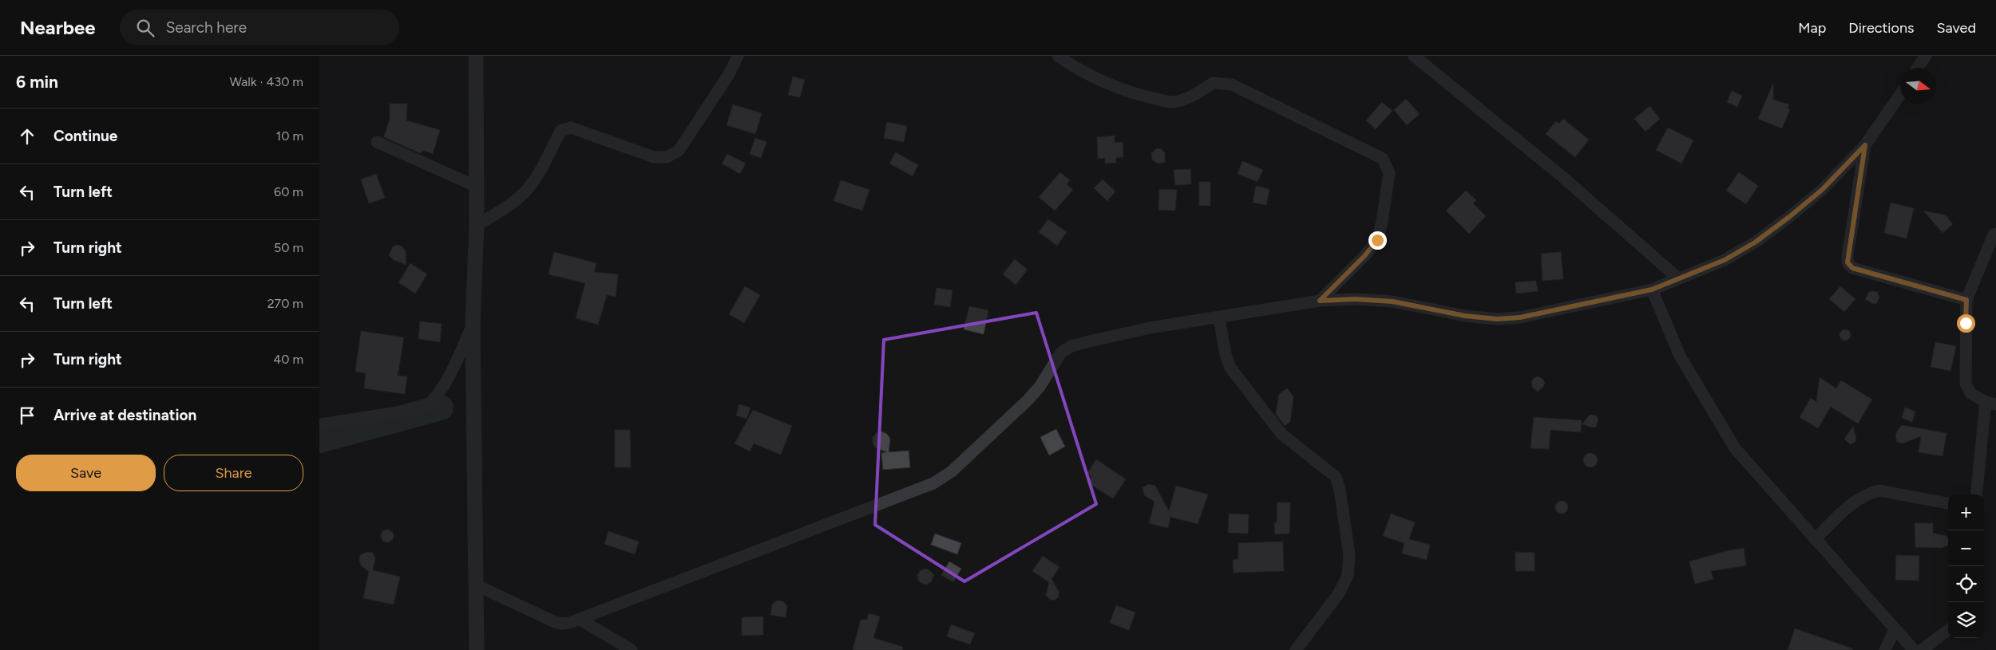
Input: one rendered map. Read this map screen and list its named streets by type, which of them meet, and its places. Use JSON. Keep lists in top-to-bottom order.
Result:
{
  "north": "right",
  "page": {
    "header": "Nearbee",
    "search": "Search here",
    "nav": ["Map", "Directions", "Saved"],
    "heading": ["6 min", "Walk · 430 m"],
    "list": [
      ["Continue", "10 m"],
      ["Turn left", "60 m"],
      ["Turn right", "50 m"],
      ["Turn left", "270 m"],
      ["Turn right", "40 m"],
      "Arrive at destination"
    ],
    "buttons": ["Save", "Share"],
    "map_buttons": ["+", "−"]
  }
}
